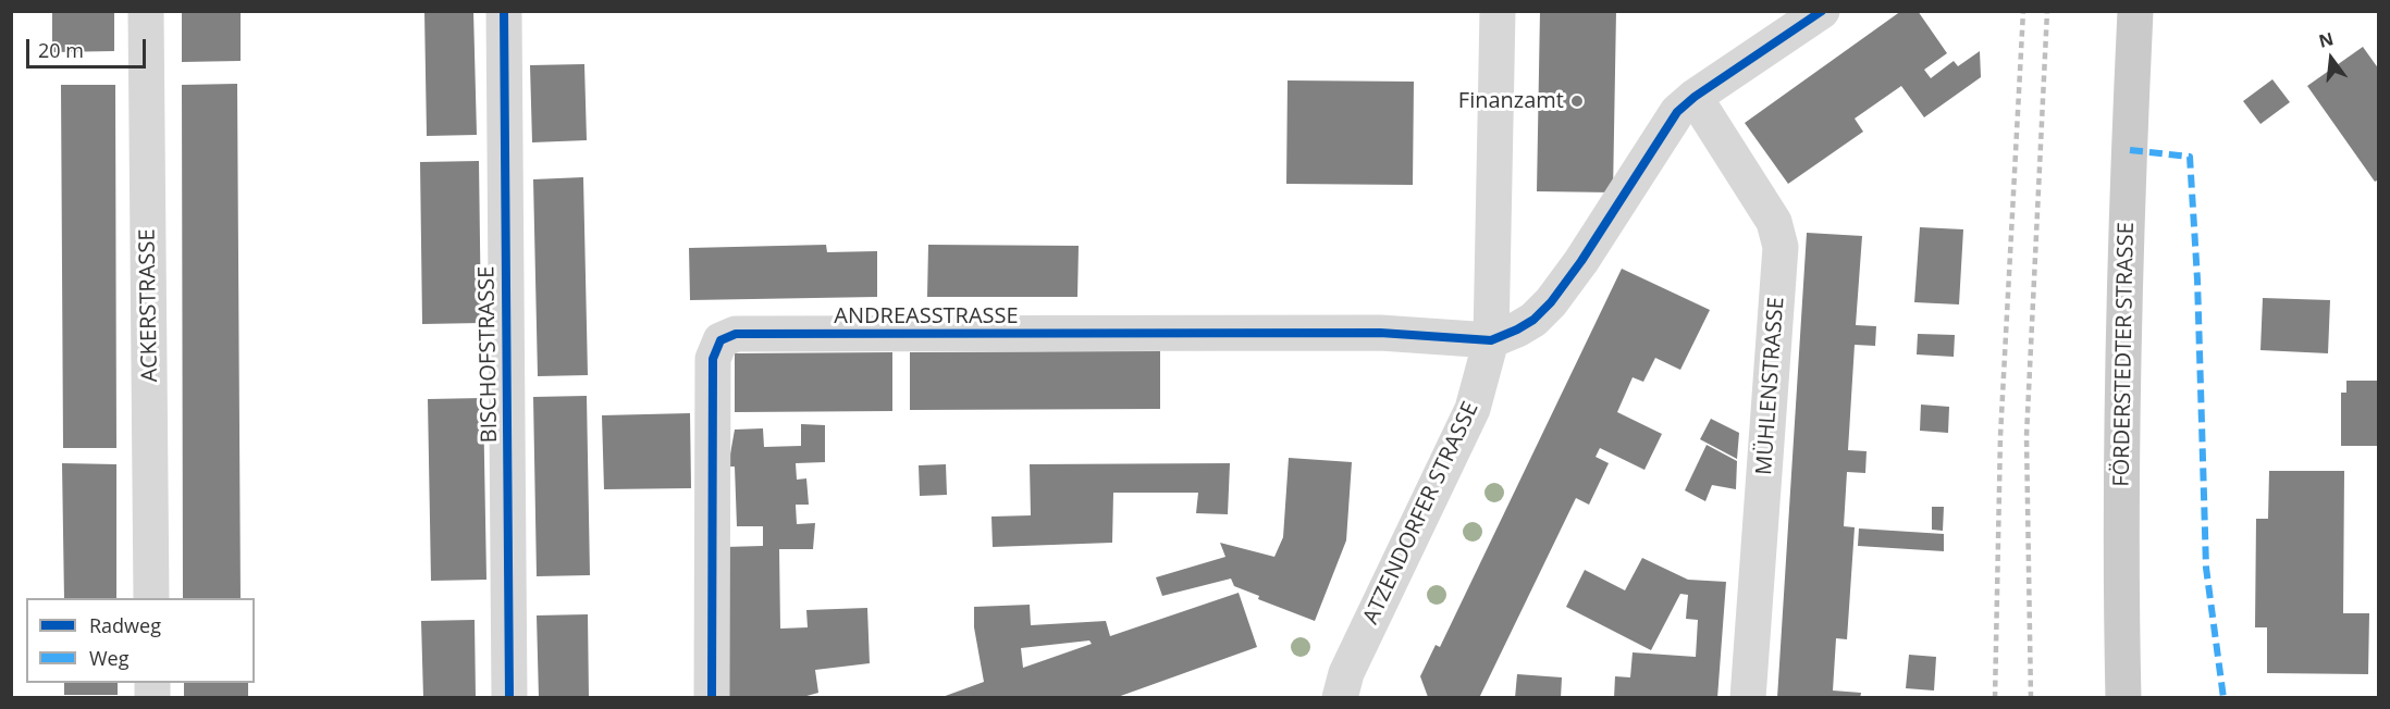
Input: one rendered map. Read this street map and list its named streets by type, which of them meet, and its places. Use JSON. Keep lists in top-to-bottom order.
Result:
{
  "streets": {
    "main road": ["FÖRDERSTEDTER STRASSE"],
    "street": [
      "ACKERSTRASSE",
      "ANDREASSTRASSE",
      "BISCHOFSTRASSE",
      "MÜHLENSTRASSE",
      "ATZENDORFER STRASSE"
    ]
  },
  "crossings": [
    ["ANDREASSTRASSE", "ATZENDORFER STRASSE"]
  ],
  "places": ["Finanzamt"],
  "legend": ["Radweg", "Weg"],
  "scale_bar": "20 m",
  "north": "top"
}
